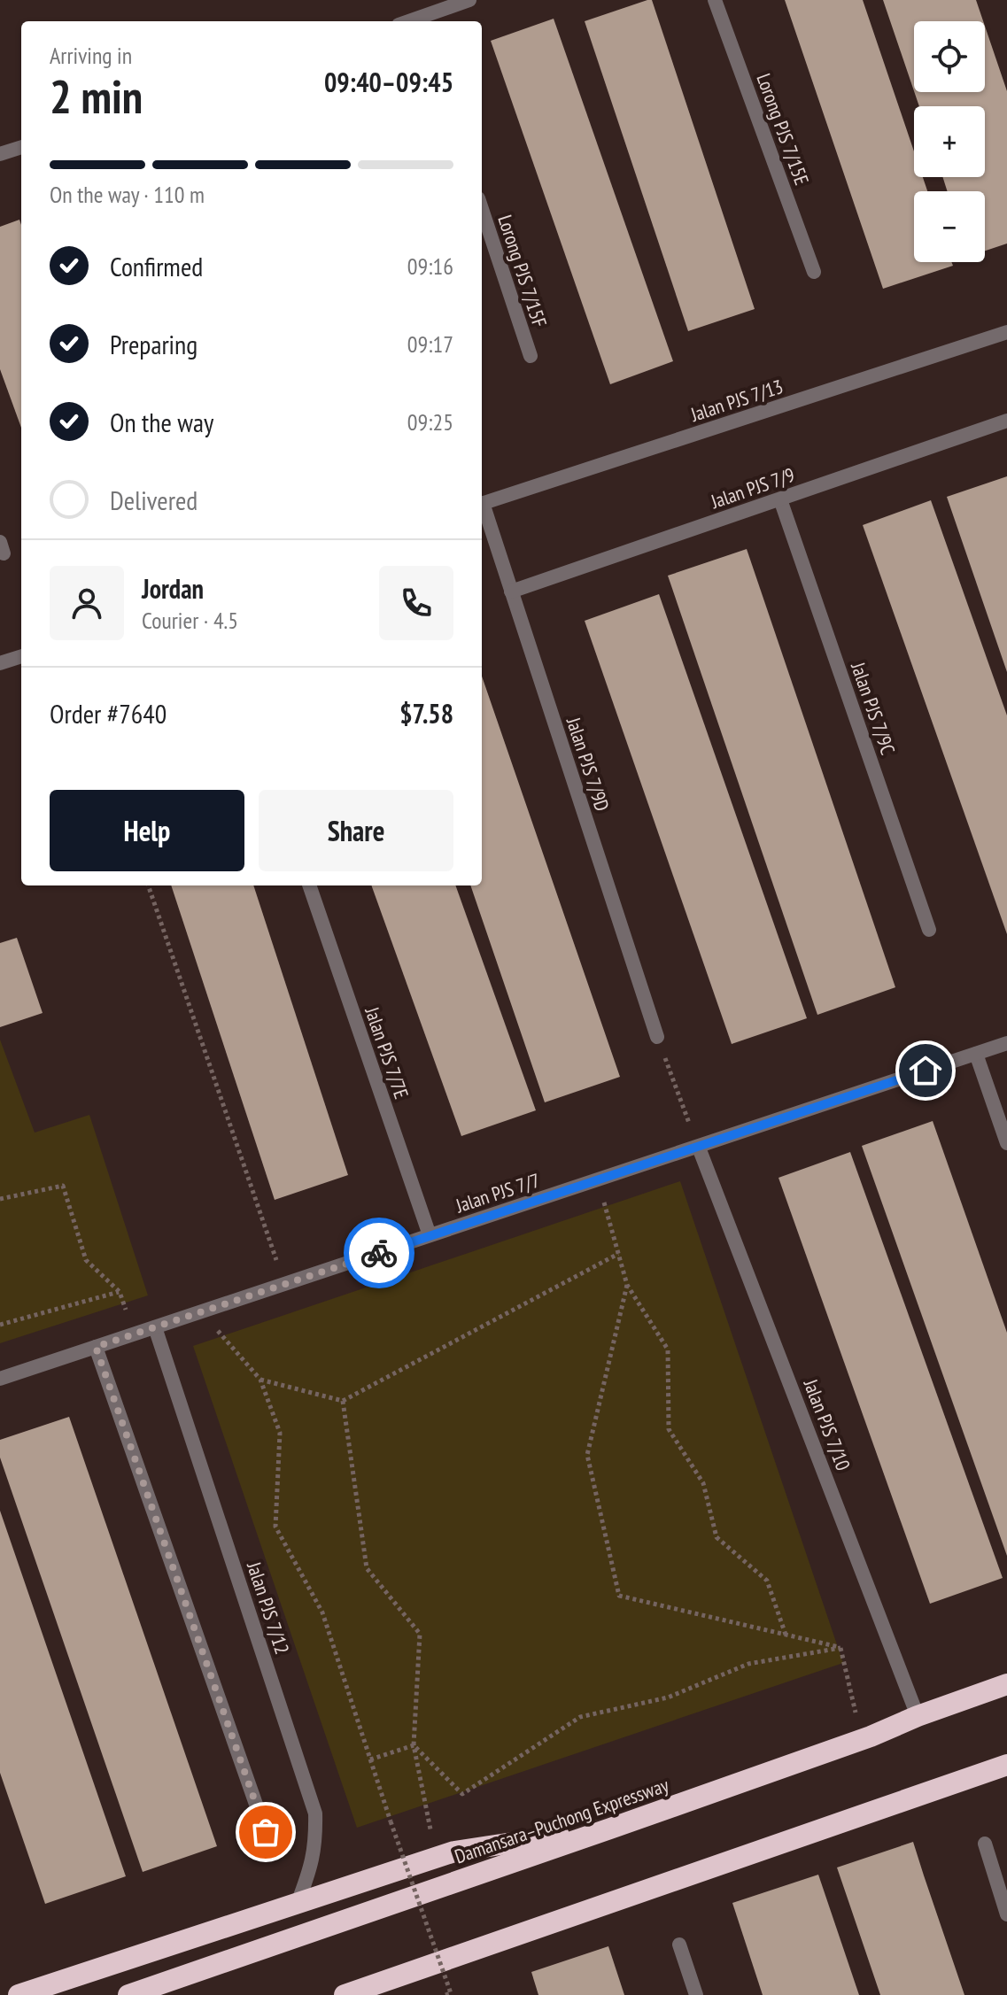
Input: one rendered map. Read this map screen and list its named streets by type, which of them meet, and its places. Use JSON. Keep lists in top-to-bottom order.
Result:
{
  "streets": {
    "highway": ["Damansara–Puchong Expressway"],
    "street": [
      "Lorong PJS 7/15E",
      "Lorong PJS 7/15F",
      "Jalan PJS 7/13",
      "Jalan PJS 7/9",
      "Jalan PJS 7/9C",
      "Jalan PJS 7/9D",
      "Jalan PJS 7/7E",
      "Jalan PJS 7/7",
      "Jalan PJS 7/10",
      "Jalan PJS 7/12"
    ]
  },
  "crossings": [
    ["Jalan PJS 7/9", "Jalan PJS 7/9C"],
    ["Jalan PJS 7/9", "Jalan PJS 7/9D"],
    ["Jalan PJS 7/7E", "Jalan PJS 7/7"],
    ["Jalan PJS 7/7", "Jalan PJS 7/10"],
    ["Jalan PJS 7/7", "Jalan PJS 7/12"],
    ["Jalan PJS 7/10", "Damansara–Puchong Expressway"]
  ],
  "page": {
    "map_buttons": ["+", "−"],
    "heading": ["2 min", "Arriving in", "09:40–09:45"],
    "panel": [
      "Jordan",
      "Courier · 4.5",
      "Order #7640",
      "$7.58"
    ],
    "bar": "On the way · 110 m",
    "list": [
      ["Confirmed", "09:16"],
      ["Preparing", "09:17"],
      ["On the way", "09:25"],
      "Delivered"
    ],
    "buttons": ["Help", "Share"]
  }
}
